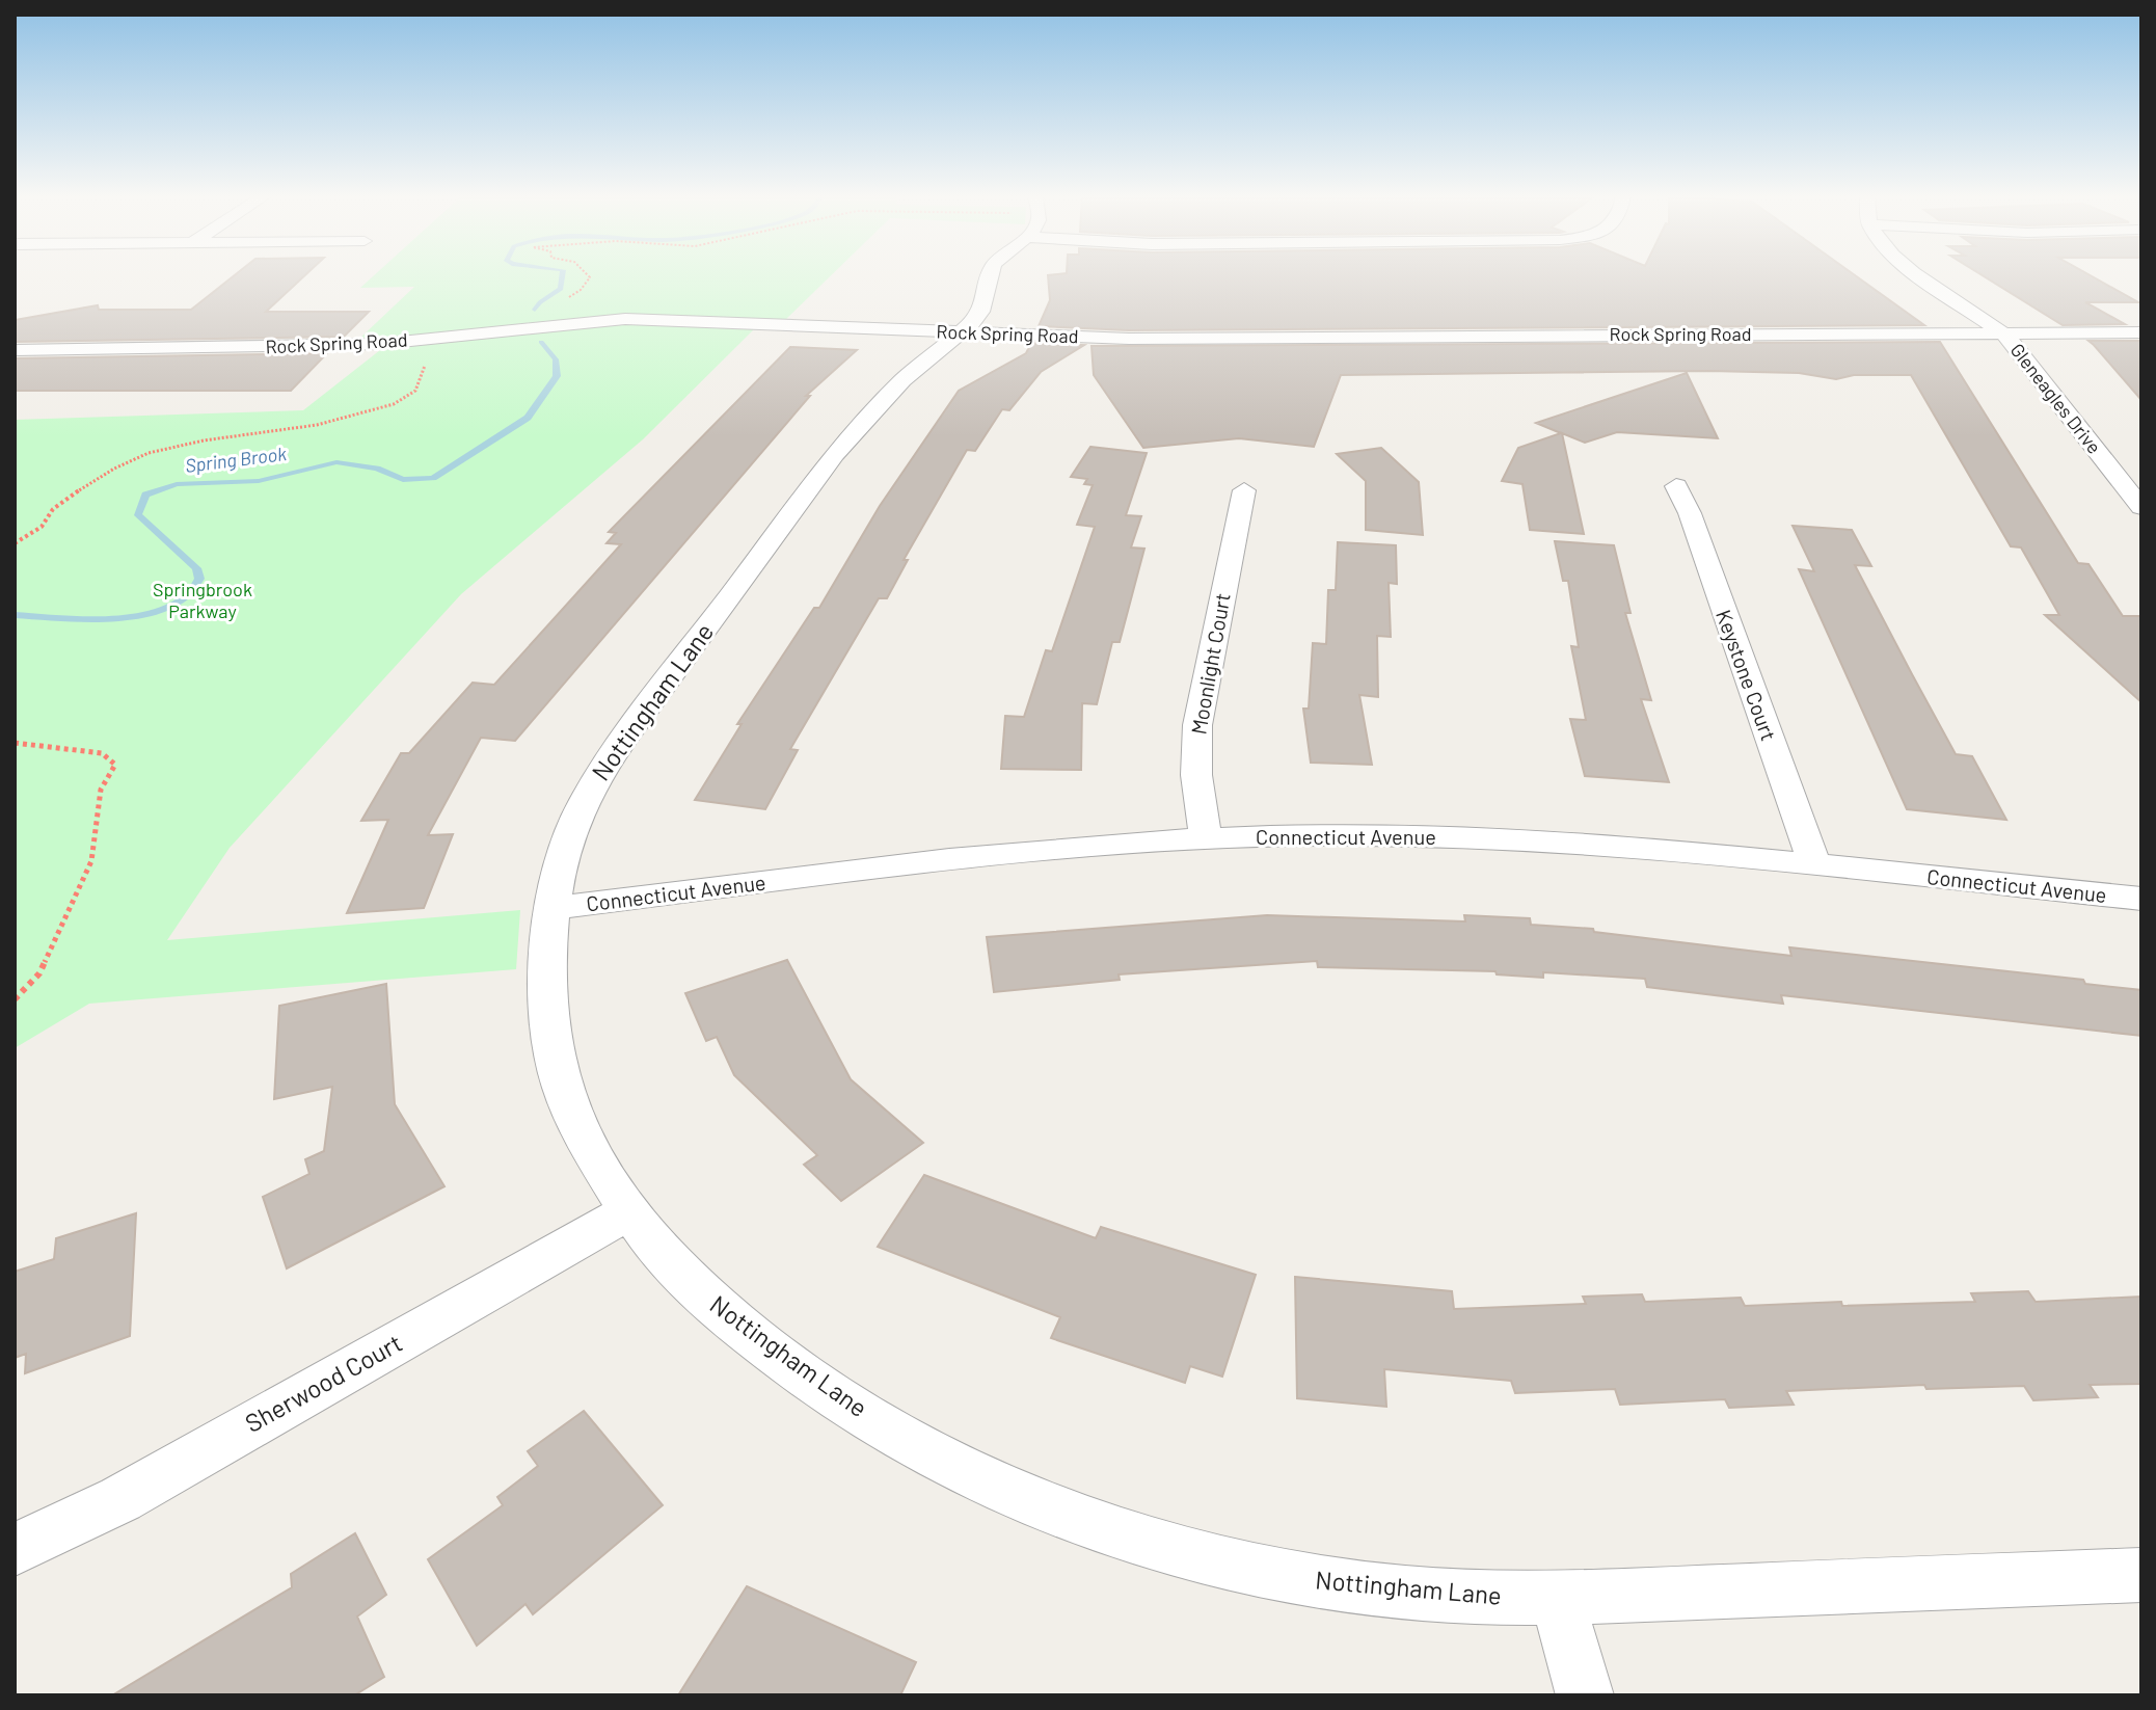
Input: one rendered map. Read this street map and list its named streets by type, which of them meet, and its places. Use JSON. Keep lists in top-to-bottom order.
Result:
{
  "streets": {
    "street": [
      "Rock Spring Road",
      "Gleneagles Drive",
      "Moonlight Court",
      "Keystone Court",
      "Nottingham Lane",
      "Connecticut Avenue",
      "Sherwood Court"
    ]
  },
  "crossings": [
    ["Rock Spring Road", "Gleneagles Drive"],
    ["Rock Spring Road", "Nottingham Lane"],
    ["Moonlight Court", "Connecticut Avenue"],
    ["Keystone Court", "Connecticut Avenue"],
    ["Nottingham Lane", "Connecticut Avenue"],
    ["Nottingham Lane", "Sherwood Court"]
  ],
  "water": ["Spring Brook"],
  "parks": ["Springbrook Parkway"]
}
